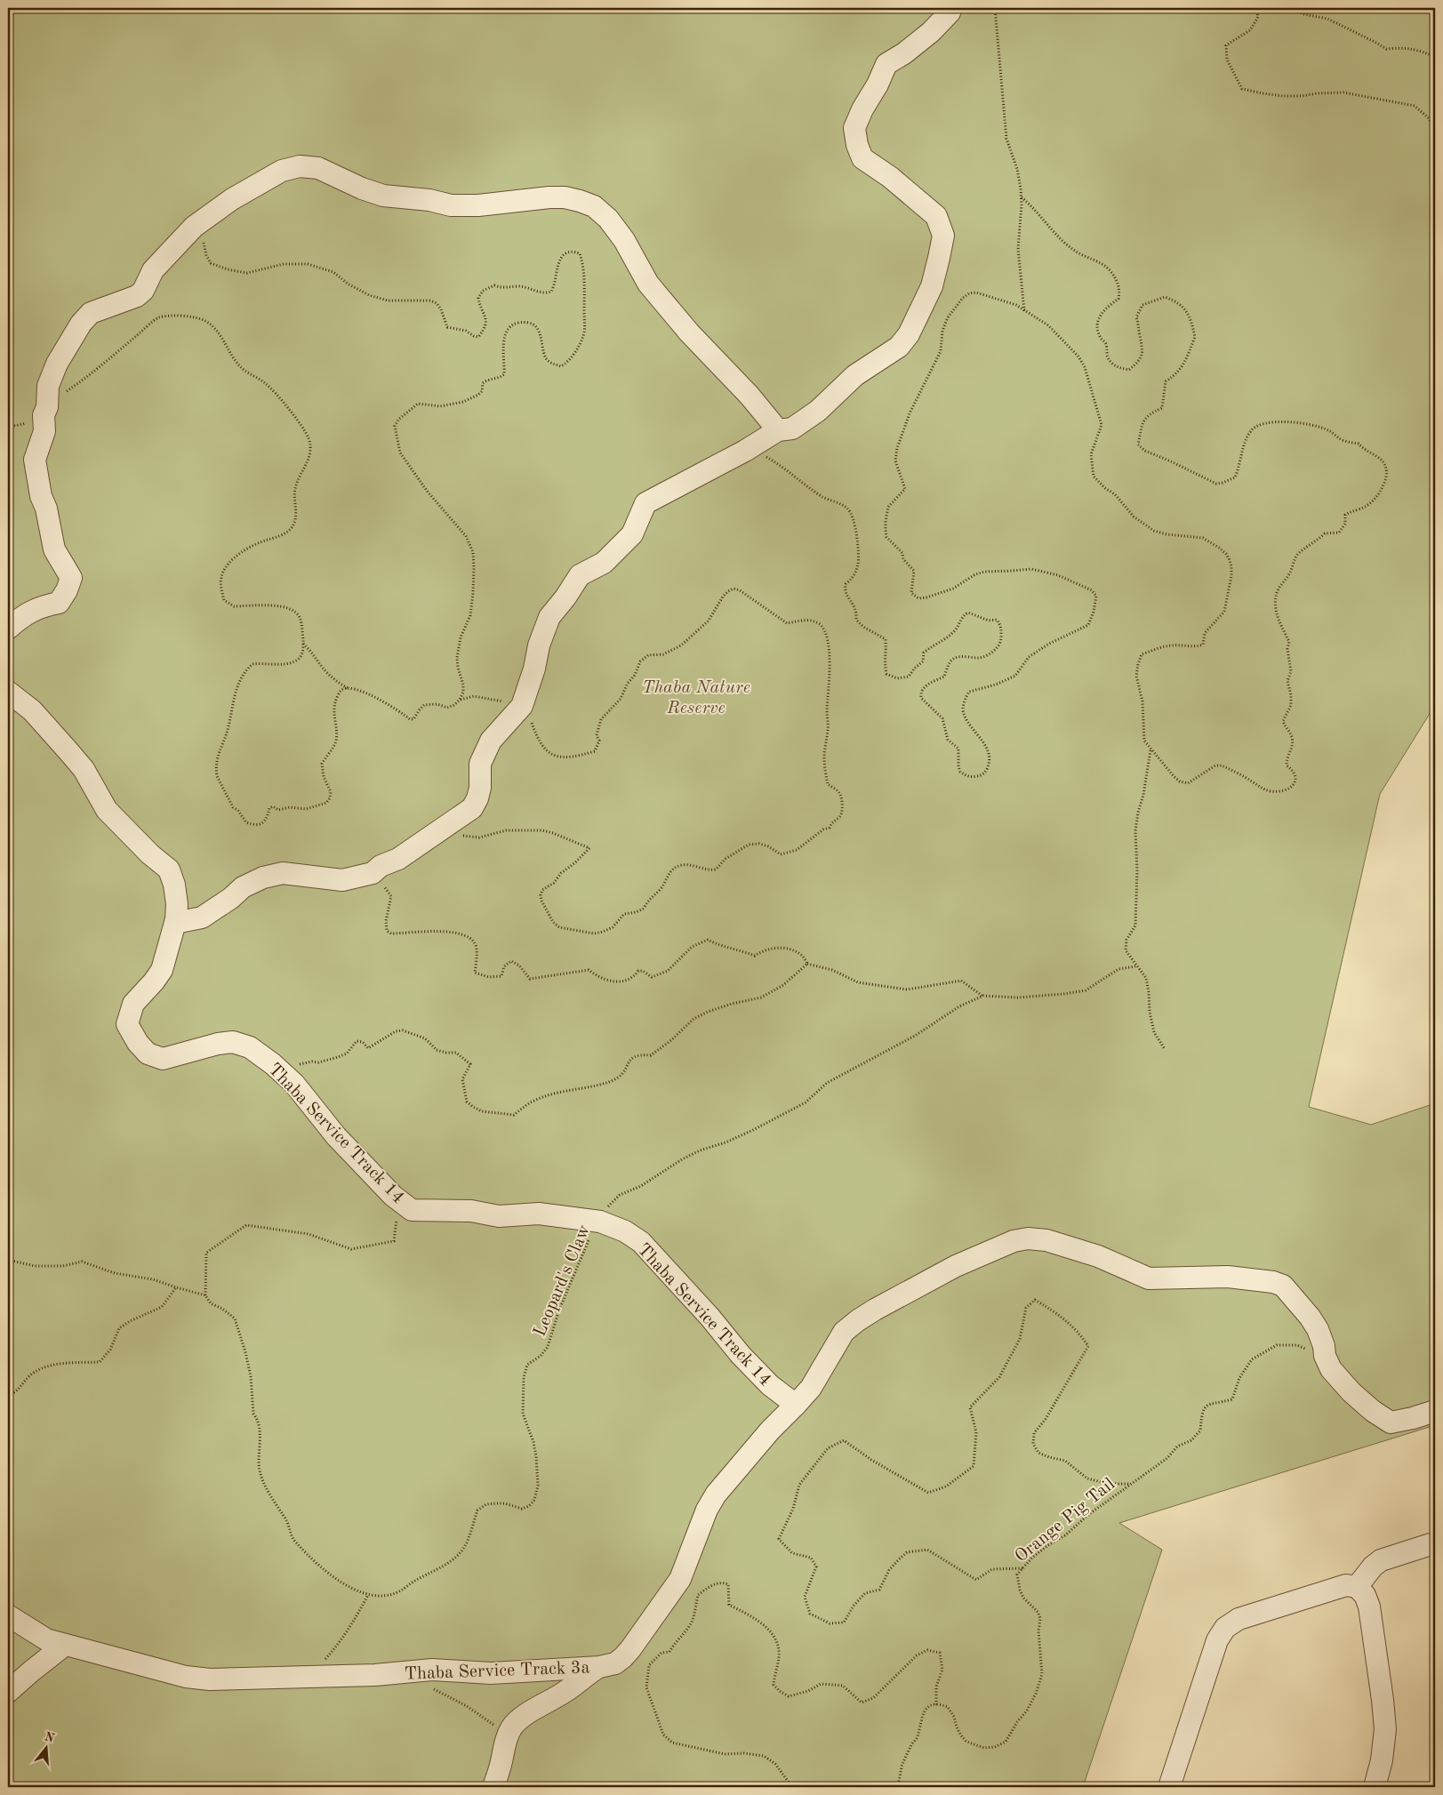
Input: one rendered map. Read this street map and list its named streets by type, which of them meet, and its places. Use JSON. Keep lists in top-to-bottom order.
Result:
{
  "streets": {
    "street": ["Thaba Service Track 14", "Thaba Service Track 3a"],
    "path": ["Leopard's Claw", "Orange Pig Tail"]
  },
  "crossings": [
    ["Thaba Service Track 14", "Leopard's Claw"],
    ["Thaba Service Track 14", "Thaba Service Track 3a"],
    ["Orange Pig Tail", "Thaba Service Track 3a"]
  ],
  "parks": ["Thaba Nature Reserve"],
  "north": "top"
}
